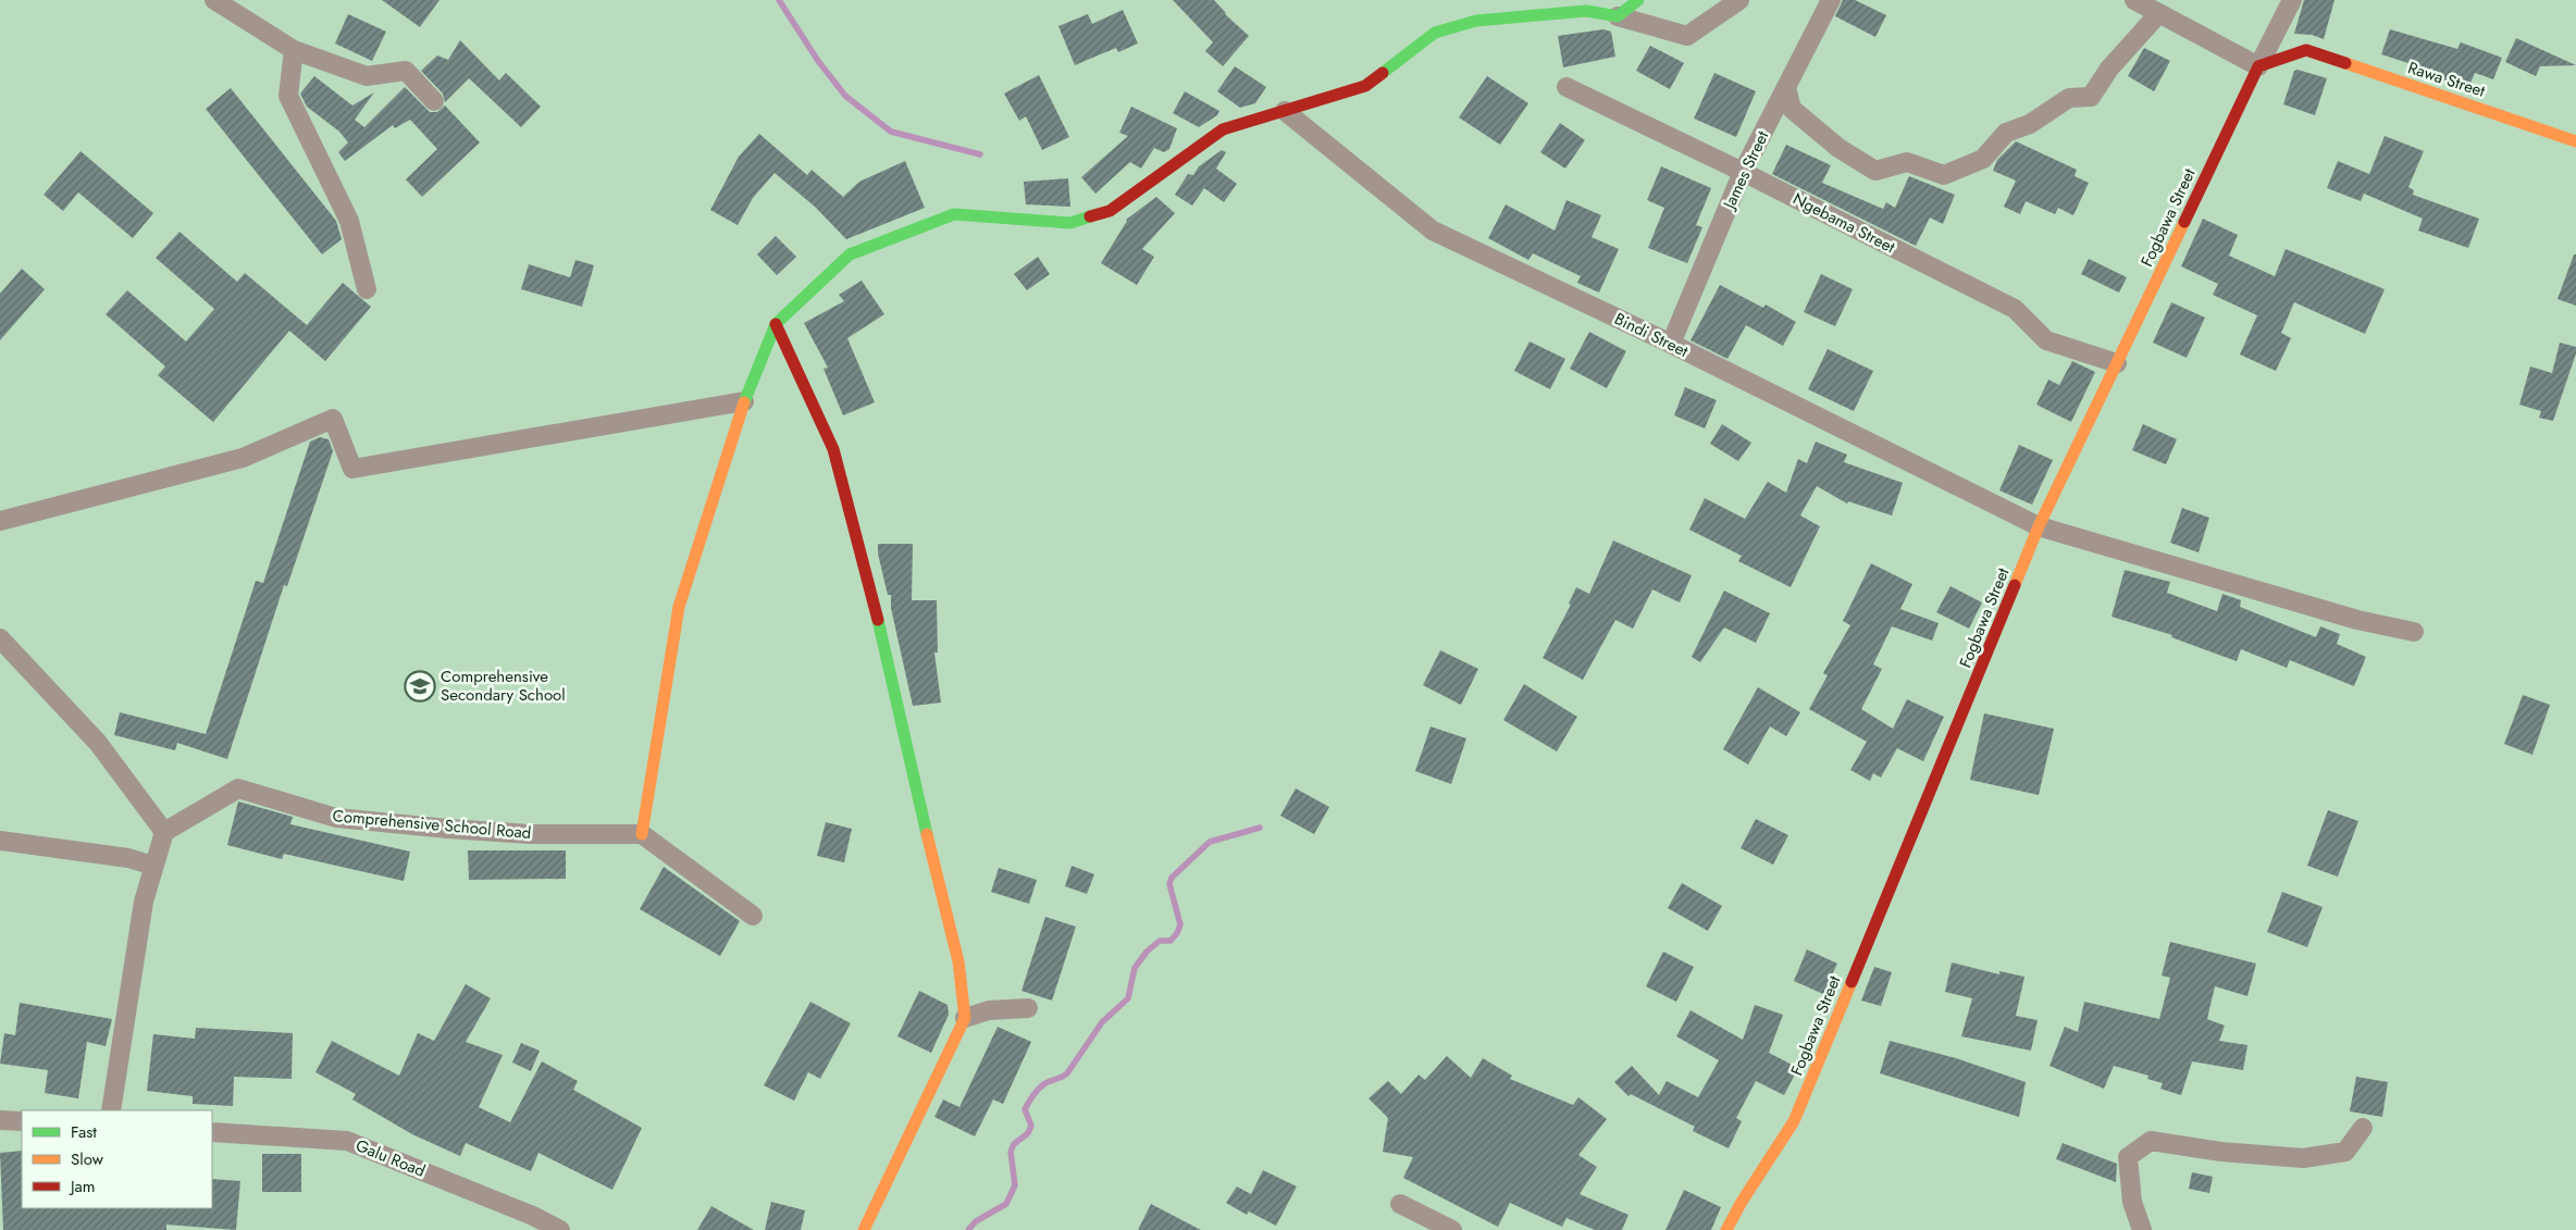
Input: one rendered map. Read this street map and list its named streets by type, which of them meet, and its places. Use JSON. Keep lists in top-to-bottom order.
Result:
{
  "streets": {
    "street": [
      "Rawa Street",
      "James Street",
      "Fogbawa Street",
      "Ngebama Street",
      "Bindi Street",
      "Comprehensive School Road",
      "Galu Road"
    ]
  },
  "crossings": [
    ["Rawa Street", "Fogbawa Street"],
    ["James Street", "Ngebama Street"],
    ["James Street", "Bindi Street"],
    ["Fogbawa Street", "Ngebama Street"],
    ["Fogbawa Street", "Bindi Street"]
  ],
  "places": {
    "school or university": ["Comprehensive Secondary School"]
  },
  "legend": ["Fast", "Slow", "Jam"]
}
